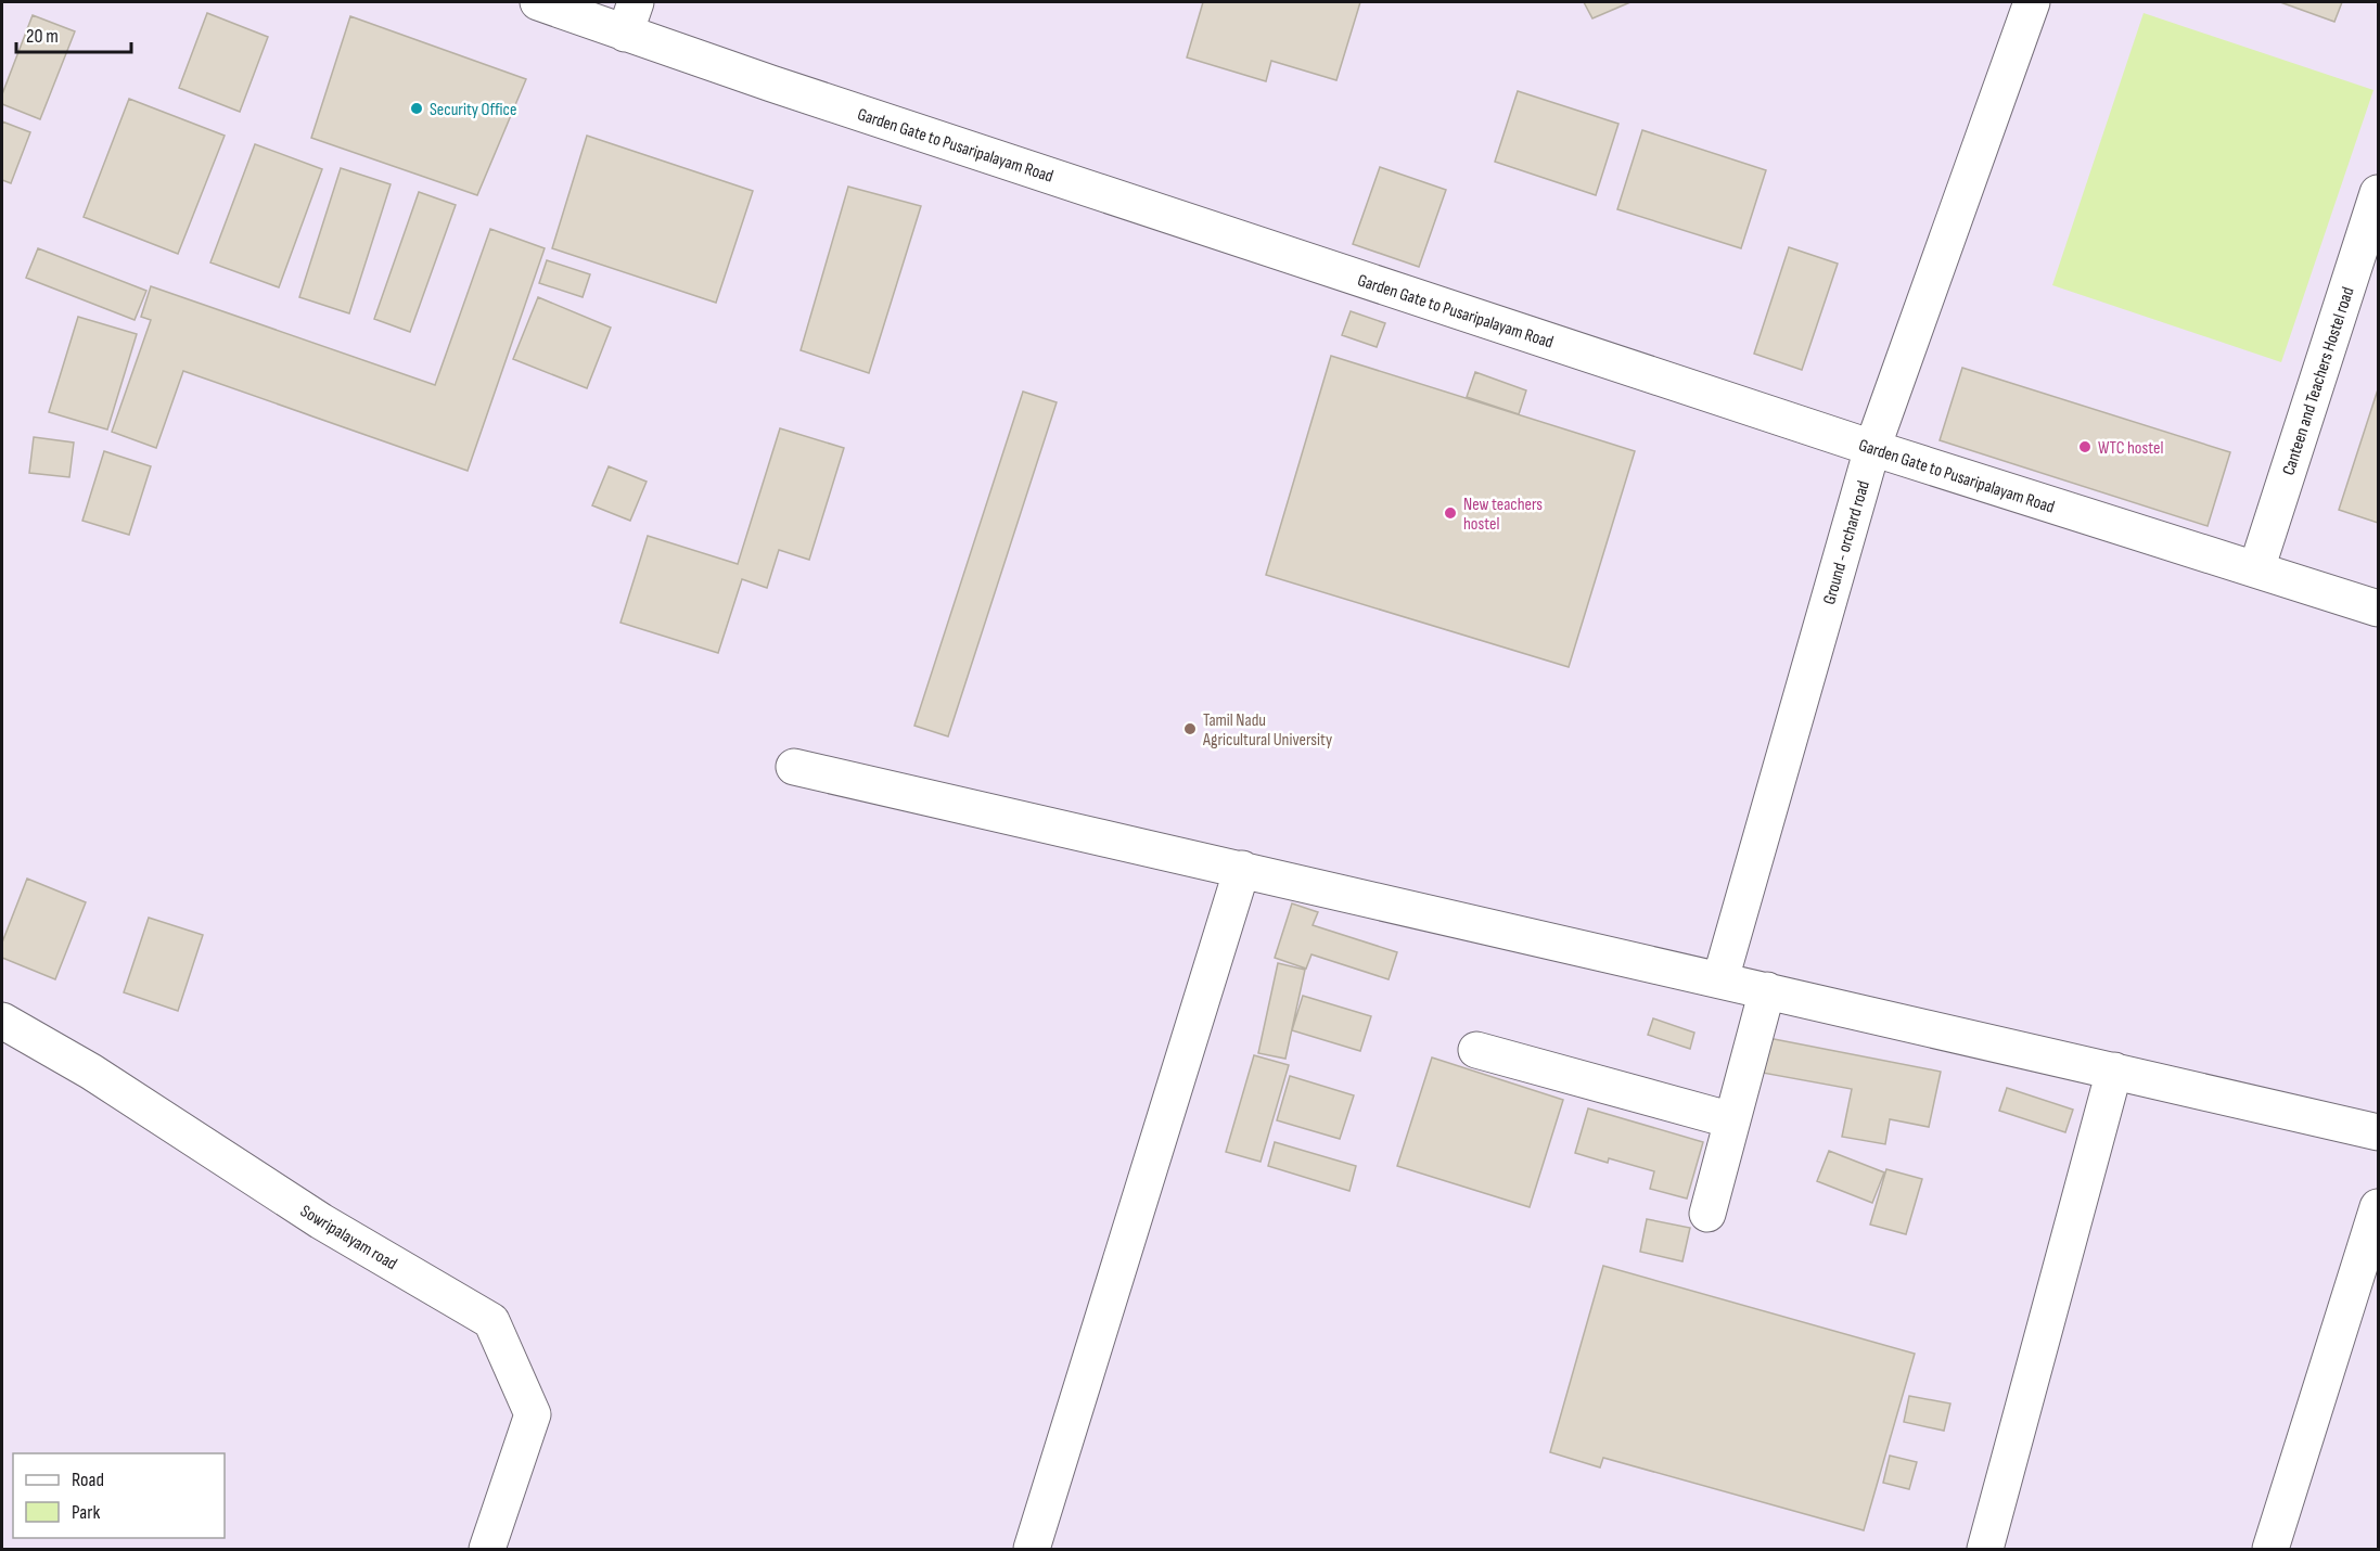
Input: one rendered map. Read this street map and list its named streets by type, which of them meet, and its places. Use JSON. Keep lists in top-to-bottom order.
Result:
{
  "streets": {
    "street": [
      "Garden Gate to Pusaripalayam Road",
      "Canteen and Teachers Hostel road",
      "Ground - orchard road",
      "Sowripalayam road"
    ]
  },
  "crossings": [
    ["Garden Gate to Pusaripalayam Road", "Canteen and Teachers Hostel road"],
    ["Garden Gate to Pusaripalayam Road", "Ground - orchard road"]
  ],
  "places": [
    "Security Office",
    "WTC hostel",
    "New teachers hostel",
    "Tamil Nadu Agricultural University"
  ],
  "legend": ["Road", "Park"],
  "scale_bar": "20 m"
}
